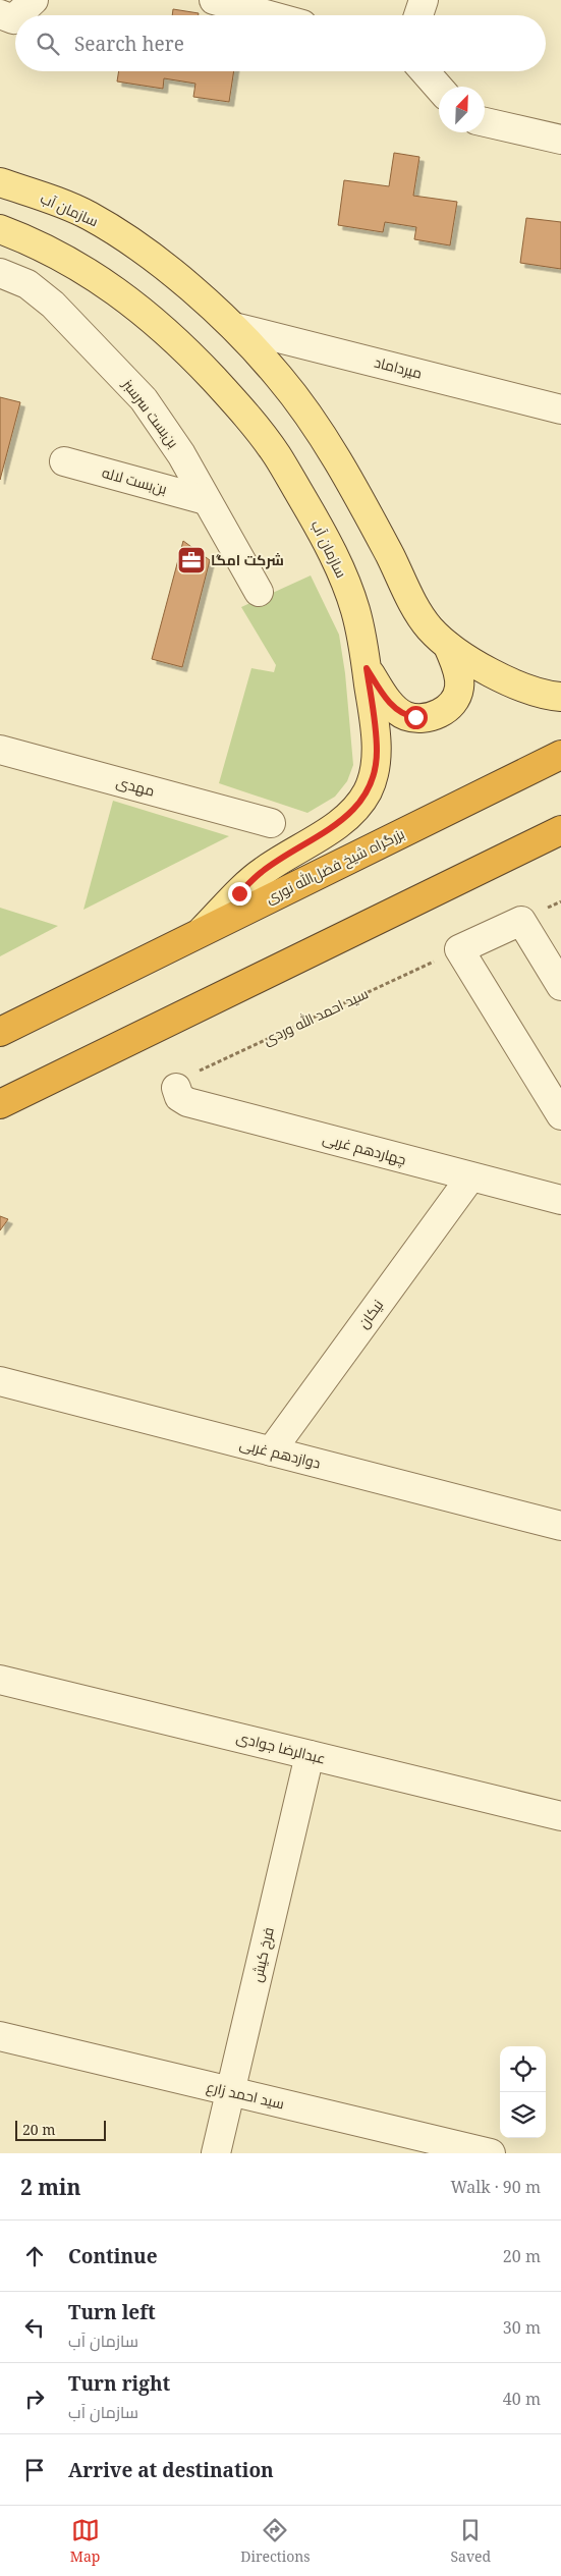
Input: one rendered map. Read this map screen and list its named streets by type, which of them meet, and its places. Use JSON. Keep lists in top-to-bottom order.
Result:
{
  "streets": {
    "highway": ["بزرگراه شیخ فضل‌الله نوری"],
    "main road": ["سازمان آب"],
    "street": [
      "میرداماد",
      "بن‌بست سرسبز",
      "بن‌بست لاله",
      "مهدی",
      "چهاردهم غربی",
      "نیکان",
      "دوازدهم غربی",
      "عبدالرضا جوادی",
      "فرخ کیش",
      "سید احمد زارع"
    ],
    "path": ["سید احمد الله وردی"]
  },
  "crossings": [
    ["سازمان آب", "میرداماد"],
    ["سازمان آب", "بزرگراه شیخ فضل‌الله نوری"],
    ["بن‌بست سرسبز", "بن‌بست لاله"],
    ["سید احمد الله وردی", "چهاردهم غربی"],
    ["چهاردهم غربی", "نیکان"],
    ["نیکان", "دوازدهم غربی"],
    ["عبدالرضا جوادی", "فرخ کیش"],
    ["فرخ کیش", "سید احمد زارع"]
  ],
  "places": {
    "office": ["شرکت امگا"]
  },
  "scale_bar": "20 m",
  "north": "top right",
  "page": {
    "search": "Search here",
    "scale": "20 m",
    "heading": ["2 min", "Walk · 90 m"],
    "list": [
      ["Continue", "20 m"],
      ["Turn left", "سازمان آب", "30 m"],
      ["Turn right", "سازمان آب", "40 m"],
      "Arrive at destination"
    ],
    "nav": ["Map", "Directions", "Saved"]
  }
}
